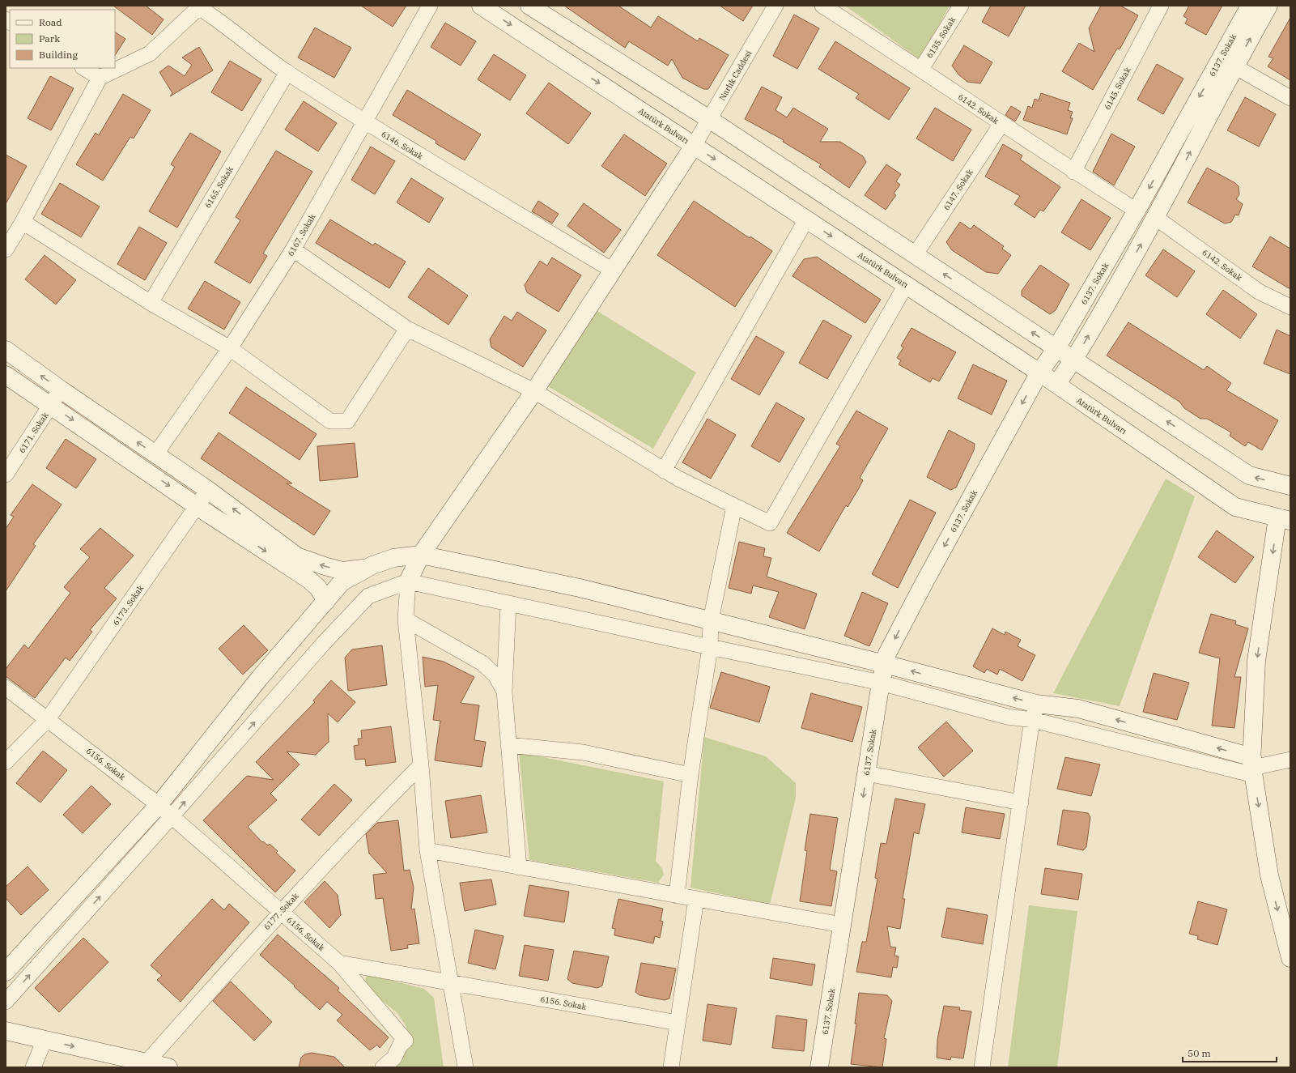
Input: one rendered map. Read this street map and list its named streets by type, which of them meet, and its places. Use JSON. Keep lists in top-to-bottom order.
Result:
{
  "streets": {
    "street": [
      "6135. Sokak",
      "6137. Sokak",
      "Narlık Caddesi",
      "6145. Sokak",
      "6142. Sokak",
      "Atatürk Bulvarı",
      "6146. Sokak",
      "6165. Sokak",
      "6147. Sokak",
      "6167. Sokak",
      "6171. Sokak",
      "6173. Sokak",
      "6156. Sokak",
      "6177. Sokak"
    ]
  },
  "crossings": [
    ["6135. Sokak", "6142. Sokak"],
    ["6137. Sokak", "6142. Sokak"],
    ["6137. Sokak", "Atatürk Bulvarı"],
    ["Narlık Caddesi", "Atatürk Bulvarı"],
    ["6145. Sokak", "6142. Sokak"],
    ["6142. Sokak", "6147. Sokak"],
    ["6146. Sokak", "6165. Sokak"],
    ["6146. Sokak", "6167. Sokak"],
    ["6173. Sokak", "6156. Sokak"],
    ["6156. Sokak", "6177. Sokak"]
  ],
  "legend": ["Road", "Park", "Building"],
  "scale_bar": "50 m"
}
